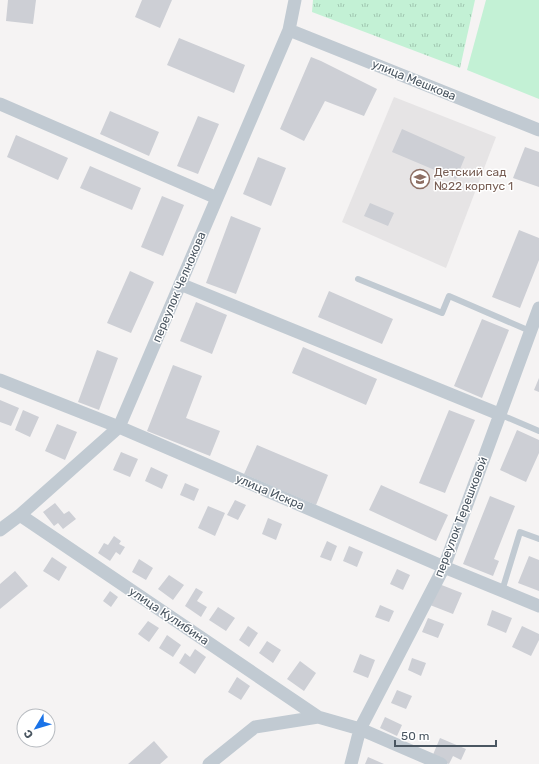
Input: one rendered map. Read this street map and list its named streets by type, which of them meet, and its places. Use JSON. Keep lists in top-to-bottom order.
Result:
{
  "streets": {
    "street": [
      "улица Мешкова",
      "переулок Челнокова",
      "улица Искра",
      "переулок Терешковой",
      "улица Кулибина"
    ]
  },
  "crossings": [
    ["улица Мешкова", "переулок Челнокова"],
    ["переулок Челнокова", "улица Искра"],
    ["переулок Челнокова", "улица Кулибина"],
    ["улица Искра", "переулок Терешковой"]
  ],
  "places": {
    "school or university": ["Детский сад №22 корпус 1"]
  },
  "scale_bar": "50 m",
  "north": "bottom left"
}
